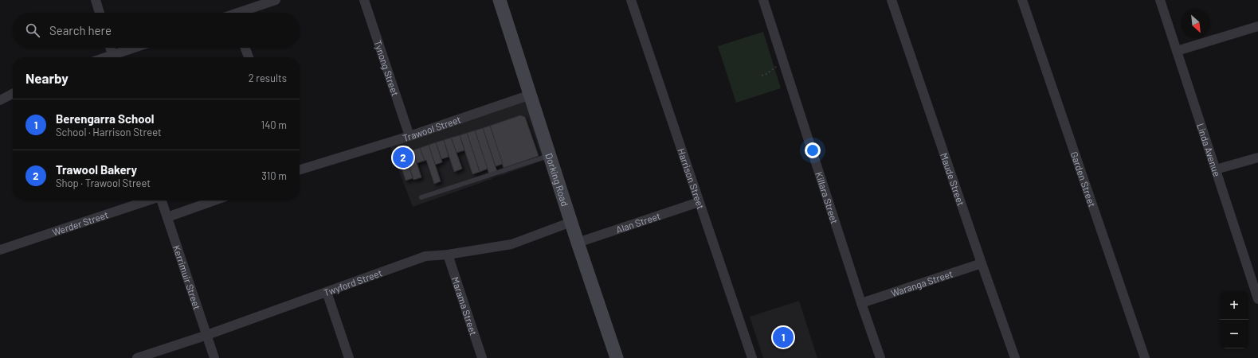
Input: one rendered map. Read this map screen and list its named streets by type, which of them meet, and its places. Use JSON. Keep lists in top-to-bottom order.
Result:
{
  "streets": {
    "street": [
      "Tynong Street",
      "Trawool Street",
      "Linda Avenue",
      "Dorking Road",
      "Harrison Street",
      "Maude Street",
      "Garden Street",
      "Killara Street",
      "Alan Street",
      "Werder Street",
      "Kerrimuir Street",
      "Twyford Street",
      "Waranga Street",
      "Marama Street"
    ]
  },
  "crossings": [
    ["Tynong Street", "Trawool Street"],
    ["Trawool Street", "Dorking Road"],
    ["Dorking Road", "Alan Street"],
    ["Dorking Road", "Twyford Street"],
    ["Harrison Street", "Alan Street"],
    ["Maude Street", "Waranga Street"],
    ["Killara Street", "Waranga Street"],
    ["Kerrimuir Street", "Twyford Street"],
    ["Twyford Street", "Marama Street"]
  ],
  "north": "bottom right",
  "page": {
    "search": "Search here",
    "heading": ["Nearby", "2 results"],
    "list": [
      {
        "mark": "1",
        "name": "Berengarra School",
        "note": "School · Harrison Street",
        "value": "140 m"
      },
      {
        "mark": "2",
        "name": "Trawool Bakery",
        "note": "Shop · Trawool Street",
        "value": "310 m"
      }
    ],
    "pins": ["2", "1"],
    "map_buttons": ["+", "−"]
  }
}
